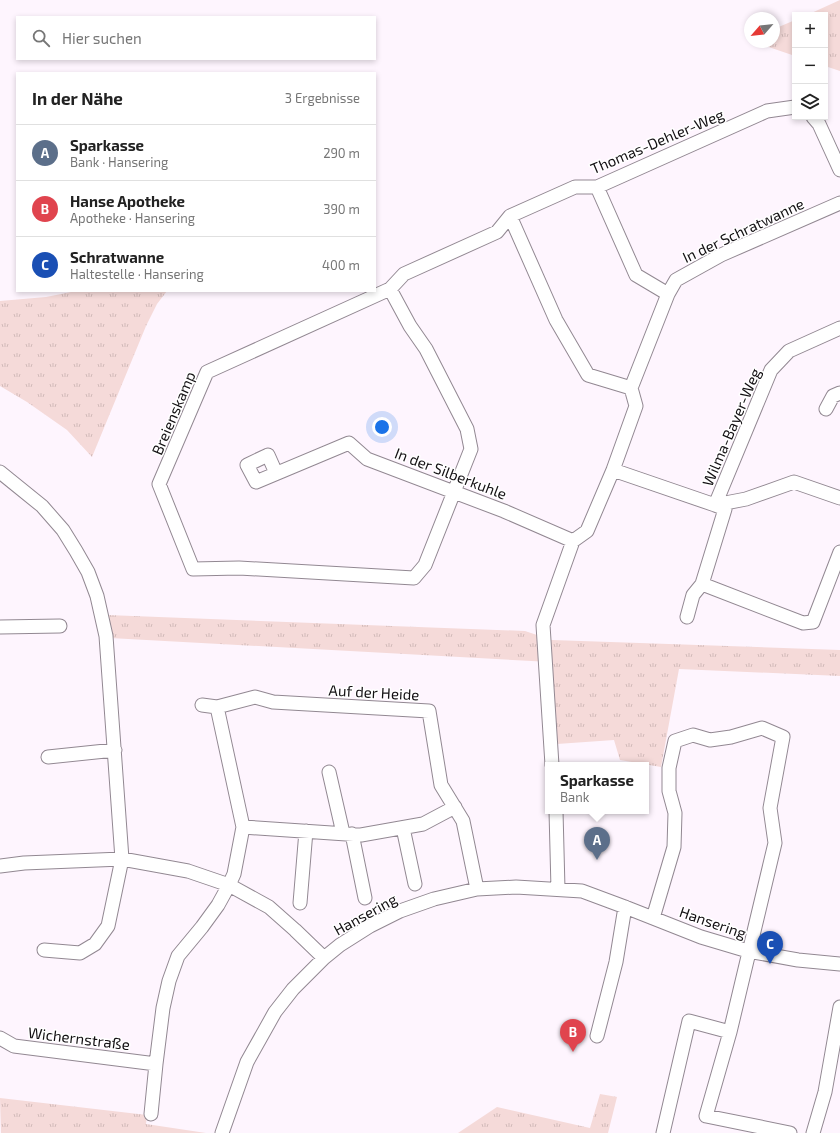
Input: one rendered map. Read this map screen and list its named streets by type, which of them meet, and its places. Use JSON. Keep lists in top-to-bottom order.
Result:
{
  "streets": {
    "street": [
      "Thomas-Dehler-Weg",
      "In der Schratwanne",
      "Breienskamp",
      "Wilma-Bayer-Weg",
      "In der Silberkuhle",
      "Auf der Heide",
      "Hansering",
      "Wichernstraße"
    ]
  },
  "crossings": [
    ["Thomas-Dehler-Weg", "Breienskamp"],
    ["Breienskamp", "In der Silberkuhle"],
    ["Auf der Heide", "Hansering"]
  ],
  "north": "bottom left",
  "page": {
    "map_buttons": ["+", "−"],
    "search": "Hier suchen",
    "heading": ["In der Nähe", "3 Ergebnisse"],
    "list": [
      {
        "mark": "A",
        "name": "Sparkasse",
        "note": "Bank · Hansering",
        "value": "290 m"
      },
      {
        "mark": "B",
        "name": "Hanse Apotheke",
        "note": "Apotheke · Hansering",
        "value": "390 m"
      },
      {
        "mark": "C",
        "name": "Schratwanne",
        "note": "Haltestelle · Hansering",
        "value": "400 m"
      }
    ],
    "popup": ["Sparkasse", "Bank"],
    "pins": ["A", "C", "B"]
  }
}
